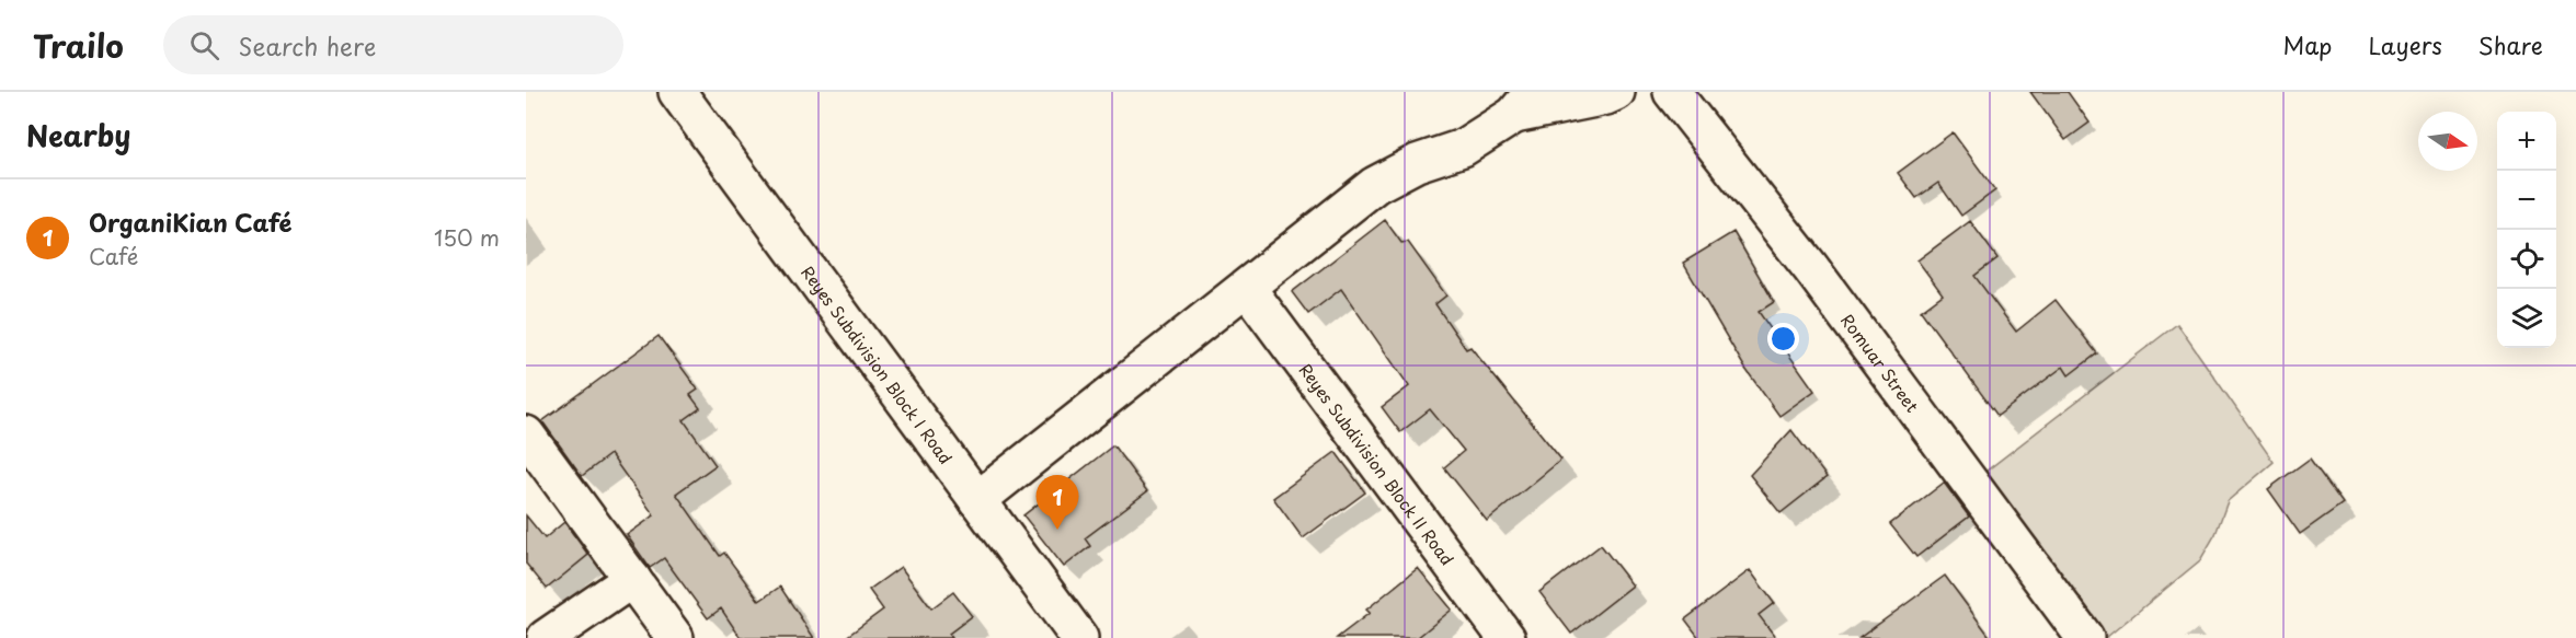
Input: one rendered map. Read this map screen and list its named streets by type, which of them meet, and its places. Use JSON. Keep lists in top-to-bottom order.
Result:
{
  "streets": {
    "street": ["Romuar Street", "Reyes Subdivision Block I Road", "Reyes Subdivision Block II Road"]
  },
  "north": "right",
  "page": {
    "header": "Trailo",
    "search": "Search here",
    "nav": ["Map", "Layers", "Share"],
    "heading": "Nearby",
    "map_buttons": ["+", "−"],
    "list": [
      {
        "mark": "1",
        "name": "OrganiKian Café",
        "note": "Café",
        "value": "150 m"
      }
    ],
    "pins": "1"
  }
}
